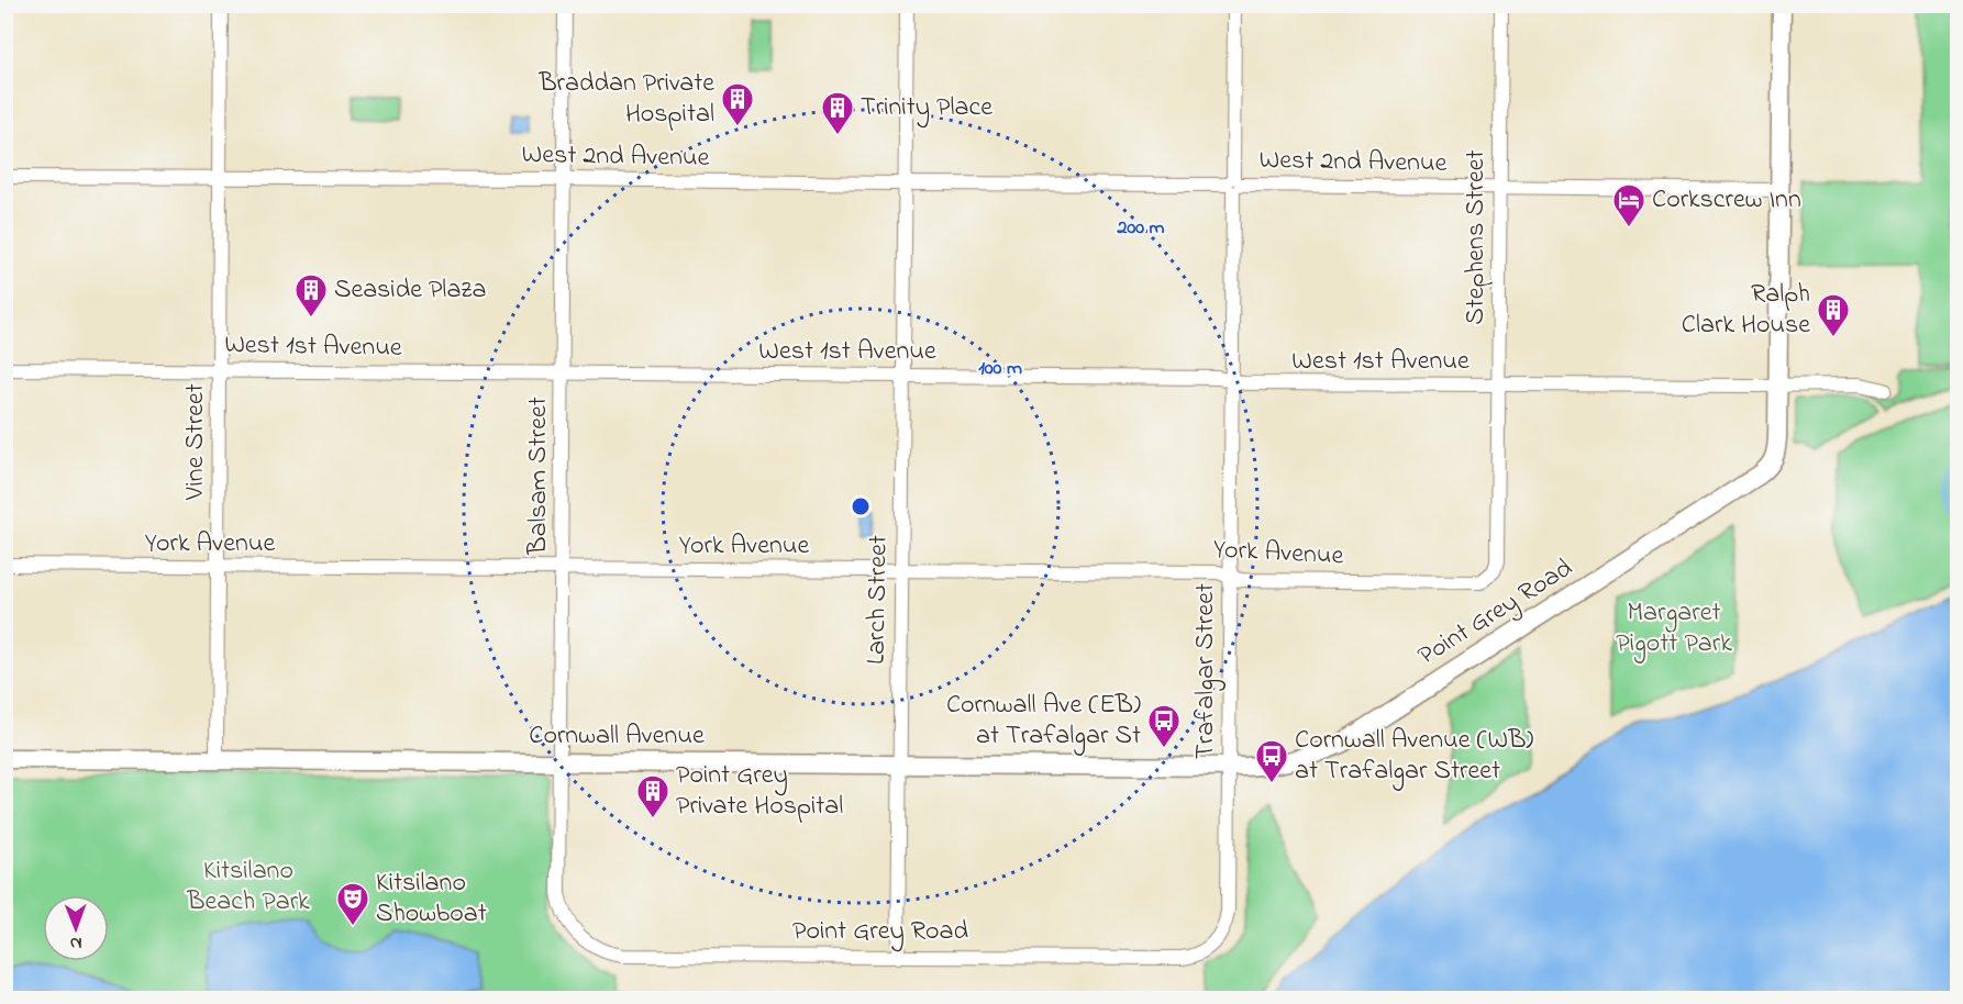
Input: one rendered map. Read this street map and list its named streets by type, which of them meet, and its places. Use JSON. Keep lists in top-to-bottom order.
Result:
{
  "streets": {
    "main road": ["Point Grey Road", "Cornwall Avenue"],
    "street": [
      "West 2nd Avenue",
      "Stephens Street",
      "West 1st Avenue",
      "Vine Street",
      "Balsam Street",
      "York Avenue",
      "Larch Street",
      "Trafalgar Street"
    ]
  },
  "crossings": [
    ["West 2nd Avenue", "Stephens Street"],
    ["West 2nd Avenue", "Vine Street"],
    ["West 2nd Avenue", "Balsam Street"],
    ["West 2nd Avenue", "Larch Street"],
    ["West 2nd Avenue", "Trafalgar Street"],
    ["Stephens Street", "West 1st Avenue"],
    ["Stephens Street", "York Avenue"],
    ["West 1st Avenue", "Vine Street"],
    ["West 1st Avenue", "Balsam Street"],
    ["West 1st Avenue", "Larch Street"],
    ["West 1st Avenue", "Point Grey Road"],
    ["West 1st Avenue", "Trafalgar Street"],
    ["Vine Street", "York Avenue"],
    ["Vine Street", "Cornwall Avenue"],
    ["Balsam Street", "York Avenue"],
    ["Balsam Street", "Point Grey Road"],
    ["Balsam Street", "Cornwall Avenue"],
    ["York Avenue", "Larch Street"],
    ["York Avenue", "Trafalgar Street"],
    ["Larch Street", "Point Grey Road"],
    ["Larch Street", "Cornwall Avenue"],
    ["Point Grey Road", "Trafalgar Street"],
    ["Point Grey Road", "Cornwall Avenue"],
    ["Trafalgar Street", "Cornwall Avenue"]
  ],
  "parks": ["Margaret Pigott Park", "Kitsilano Beach Park"],
  "places": {
    "building": [
      "Braddan Private Hospital",
      "Trinity Place",
      "Seaside Plaza",
      "Ralph Clark House",
      "Point Grey Private Hospital"
    ],
    "hotel": ["Corkscrew Inn"],
    "bus stop": ["Cornwall Ave (EB) at Trafalgar St", "Cornwall Avenue (WB) at Trafalgar Street"],
    "theatre": ["Kitsilano Showboat"]
  },
  "north": "bottom",
  "rings": ["200 m", "100 m"]
}
